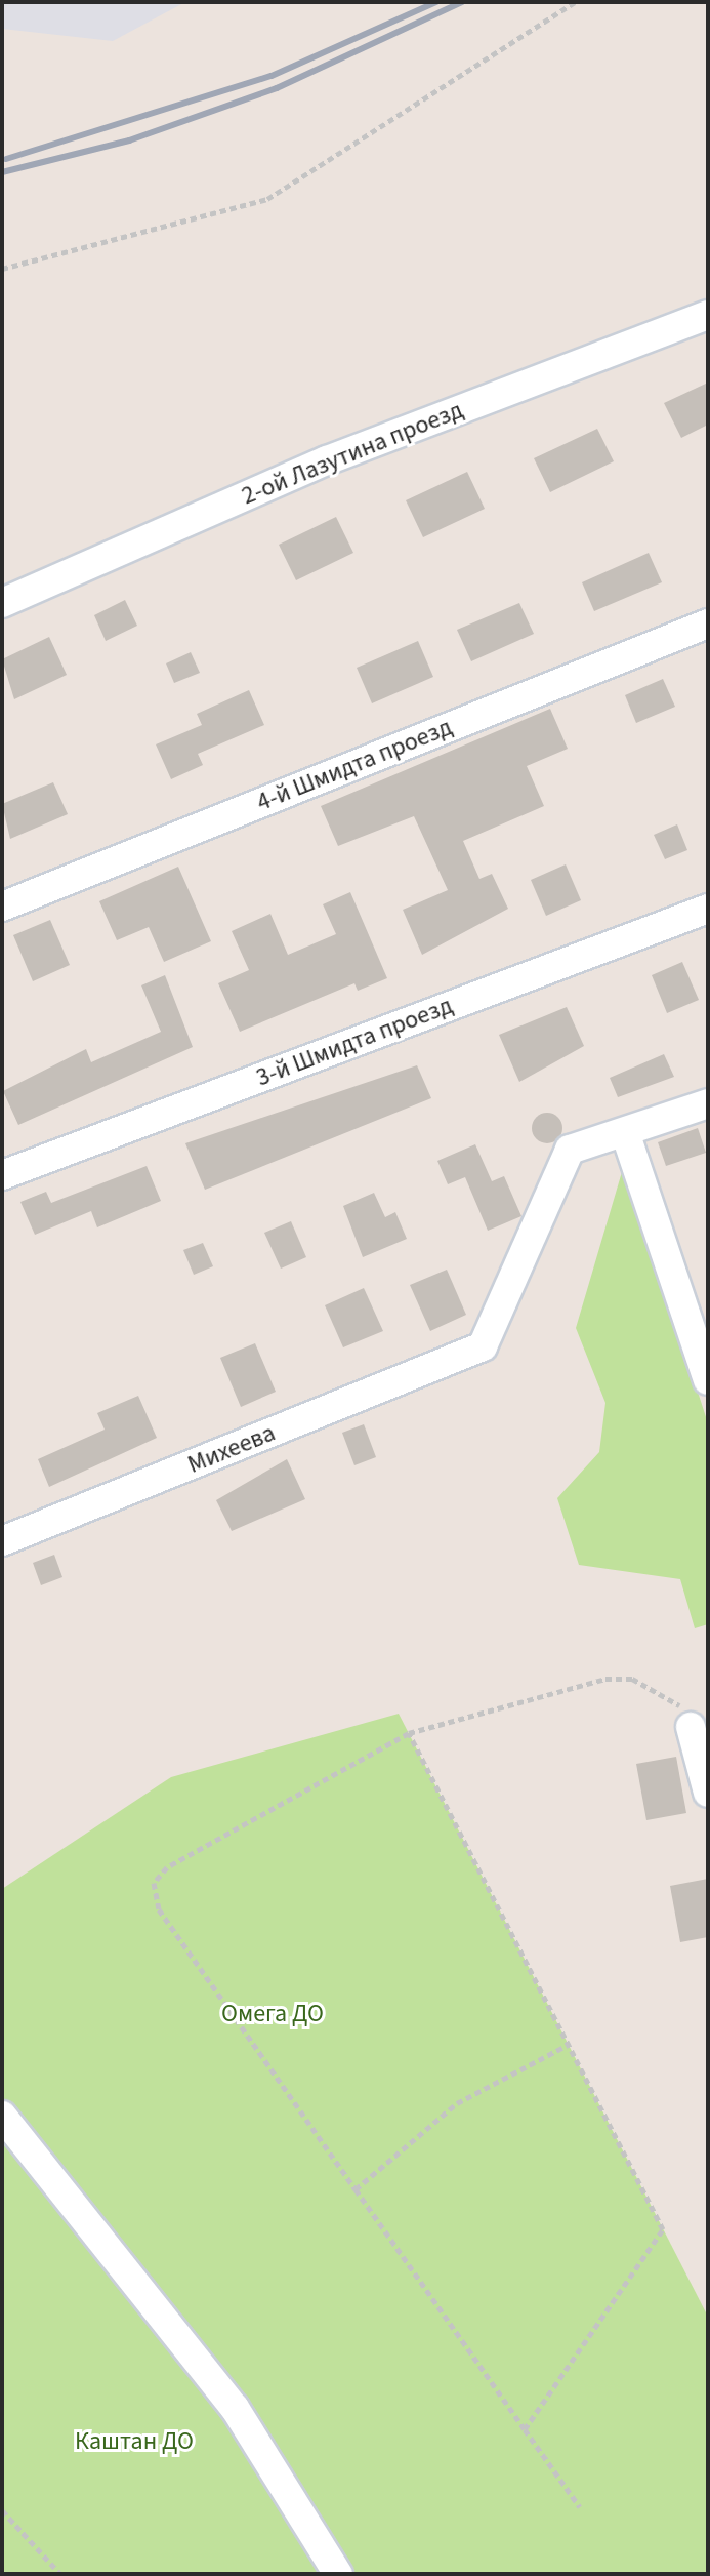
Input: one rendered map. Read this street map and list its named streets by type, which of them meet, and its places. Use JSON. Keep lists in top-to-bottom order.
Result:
{
  "streets": {
    "street": [
      "2-ой Лазутина проезд",
      "4-й Шмидта проезд",
      "3-й Шмидта проезд",
      "Михеева"
    ]
  },
  "parks": ["Омега ДО", "Каштан ДО"]
}
